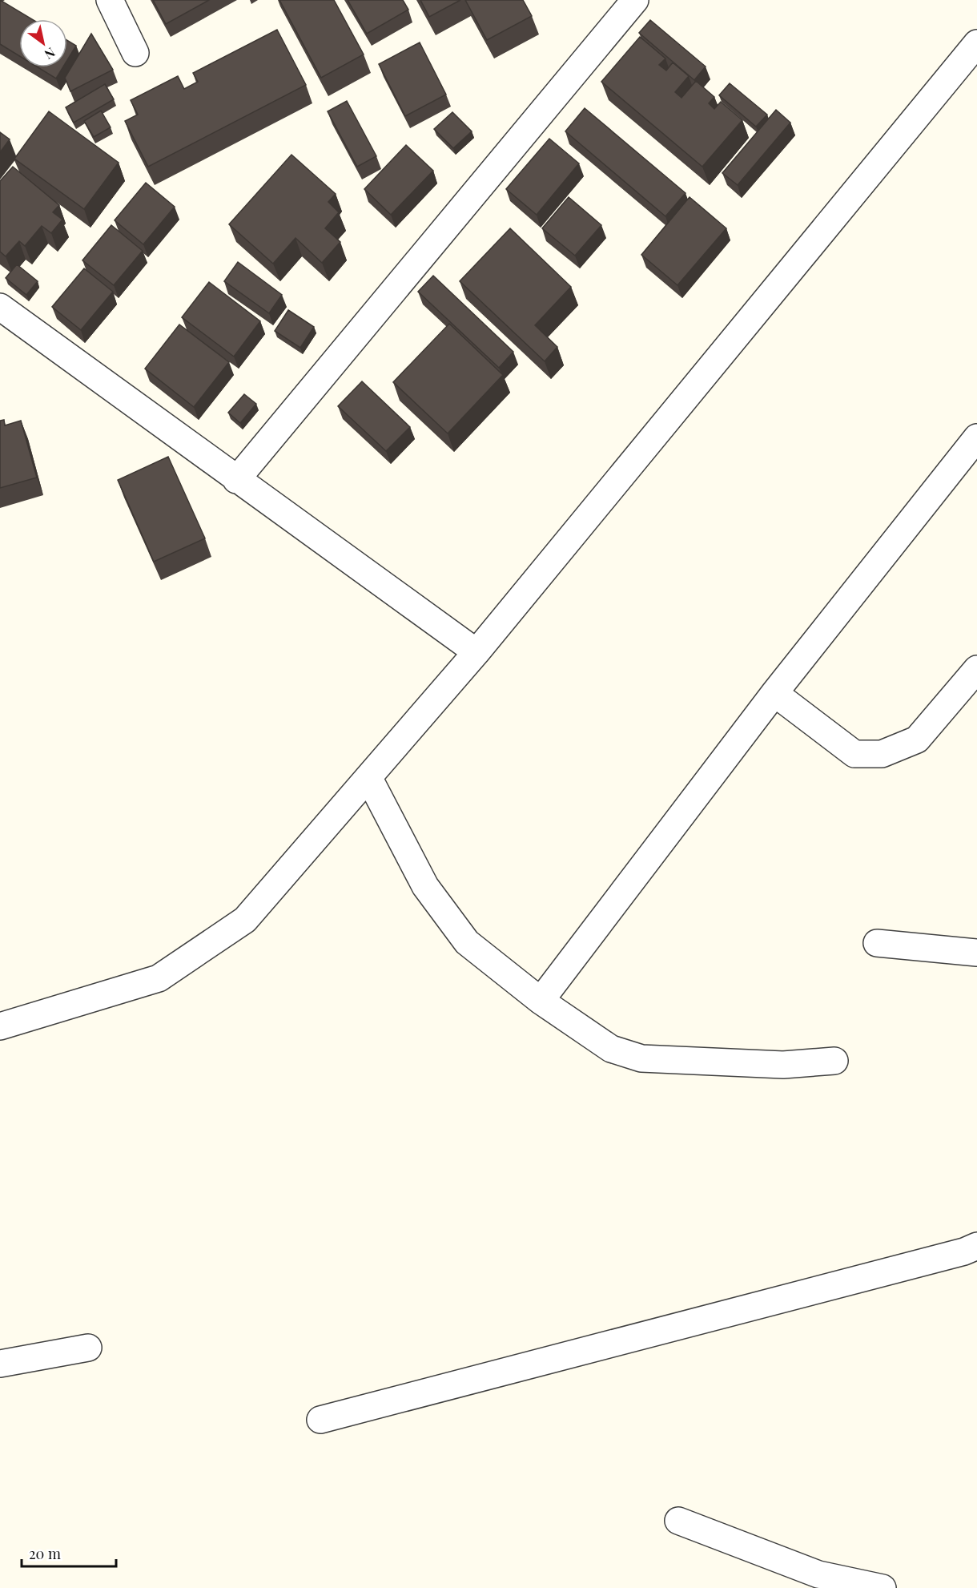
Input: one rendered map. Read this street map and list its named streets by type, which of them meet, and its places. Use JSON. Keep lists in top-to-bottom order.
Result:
{
  "scale_bar": "20 m",
  "north": "bottom right"
}
